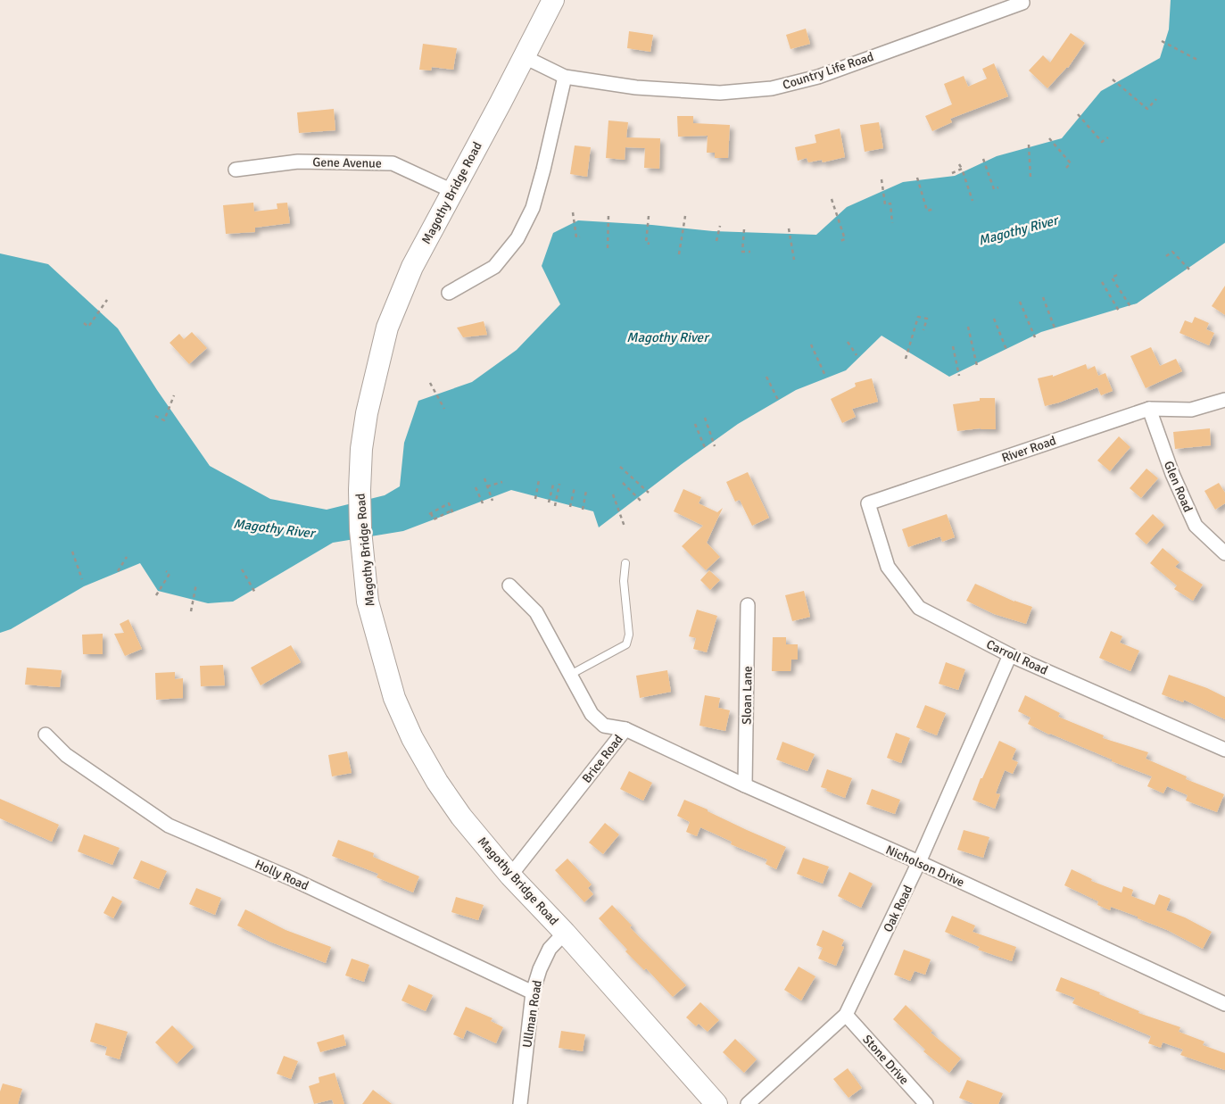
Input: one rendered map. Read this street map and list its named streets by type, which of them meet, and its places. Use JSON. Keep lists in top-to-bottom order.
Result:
{
  "streets": {
    "main road": ["Magothy Bridge Road"],
    "street": [
      "Country Life Road",
      "Gene Avenue",
      "River Road",
      "Glen Road",
      "Carroll Road",
      "Sloan Lane",
      "Brice Road",
      "Nicholson Drive",
      "Holly Road",
      "Oak Road",
      "Ullman Road",
      "Stone Drive"
    ]
  },
  "crossings": [
    ["Country Life Road", "Magothy Bridge Road"],
    ["Gene Avenue", "Magothy Bridge Road"],
    ["Magothy Bridge Road", "Brice Road"],
    ["Magothy Bridge Road", "Ullman Road"],
    ["River Road", "Glen Road"],
    ["River Road", "Carroll Road"],
    ["Carroll Road", "Oak Road"],
    ["Sloan Lane", "Nicholson Drive"],
    ["Brice Road", "Nicholson Drive"],
    ["Nicholson Drive", "Oak Road"],
    ["Holly Road", "Ullman Road"],
    ["Oak Road", "Stone Drive"]
  ],
  "water": ["Magothy River"]
}
